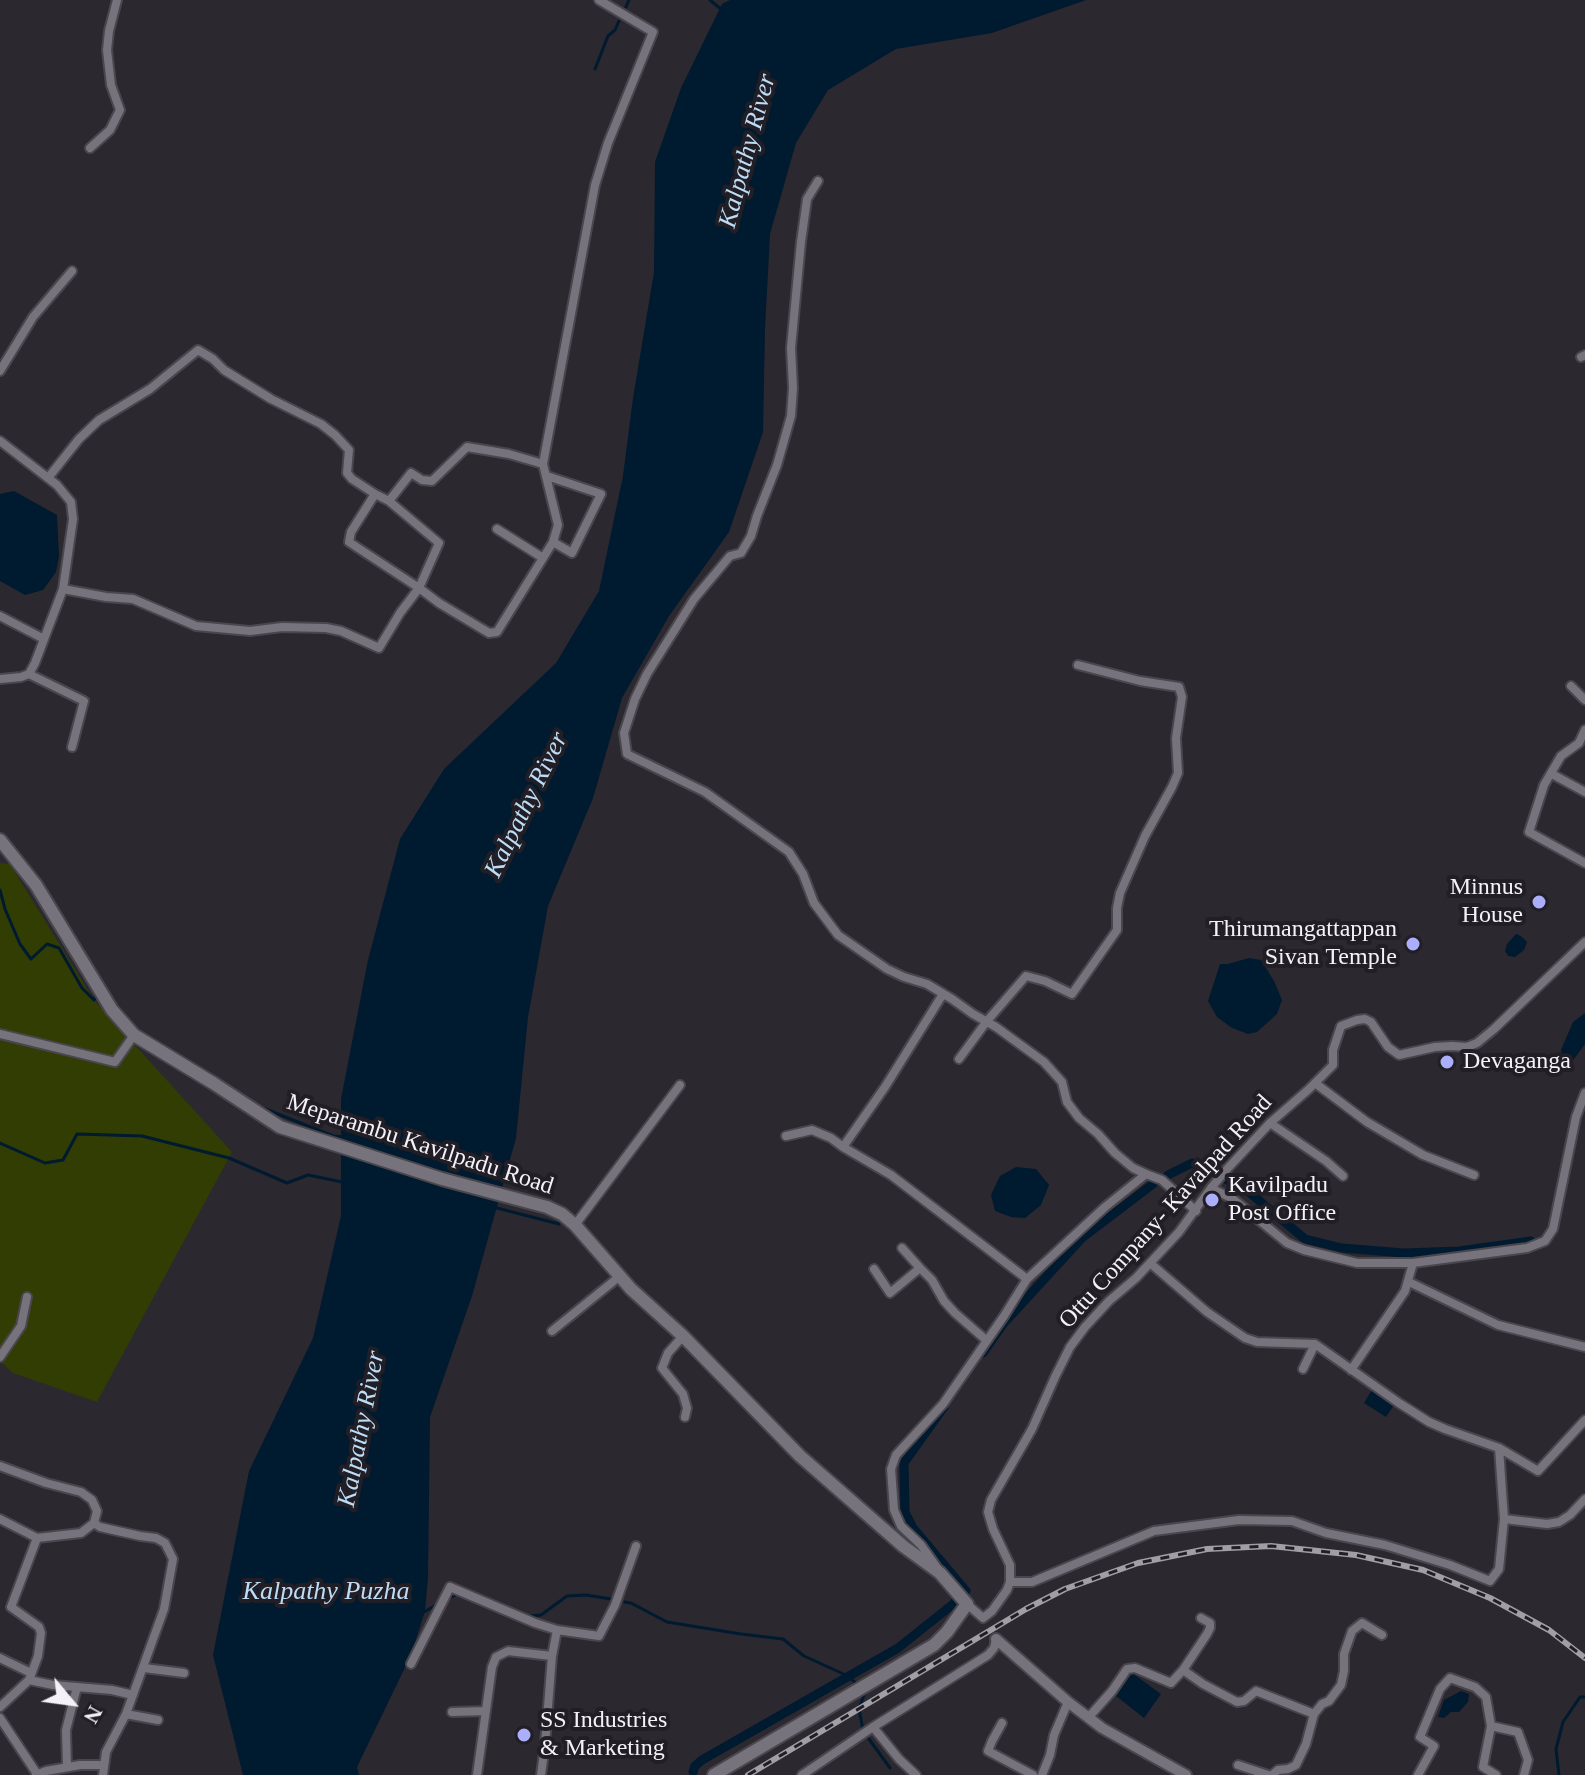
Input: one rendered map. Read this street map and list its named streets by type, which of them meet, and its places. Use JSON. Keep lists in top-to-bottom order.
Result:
{
  "streets": {
    "main road": ["Meparambu Kavilpadu Road"],
    "street": ["Ottu Company- Kavalpad Road"]
  },
  "crossings": [
    ["Meparambu Kavilpadu Road", "Ottu Company- Kavalpad Road"]
  ],
  "water": ["Kalpathy River", "Kalpathy Puzha"],
  "places": [
    "Minnus House",
    "Thirumangattappan Sivan Temple",
    "Devaganga",
    "Kavilpadu Post Office",
    "SS Industries & Marketing"
  ],
  "north": "bottom right"
}
